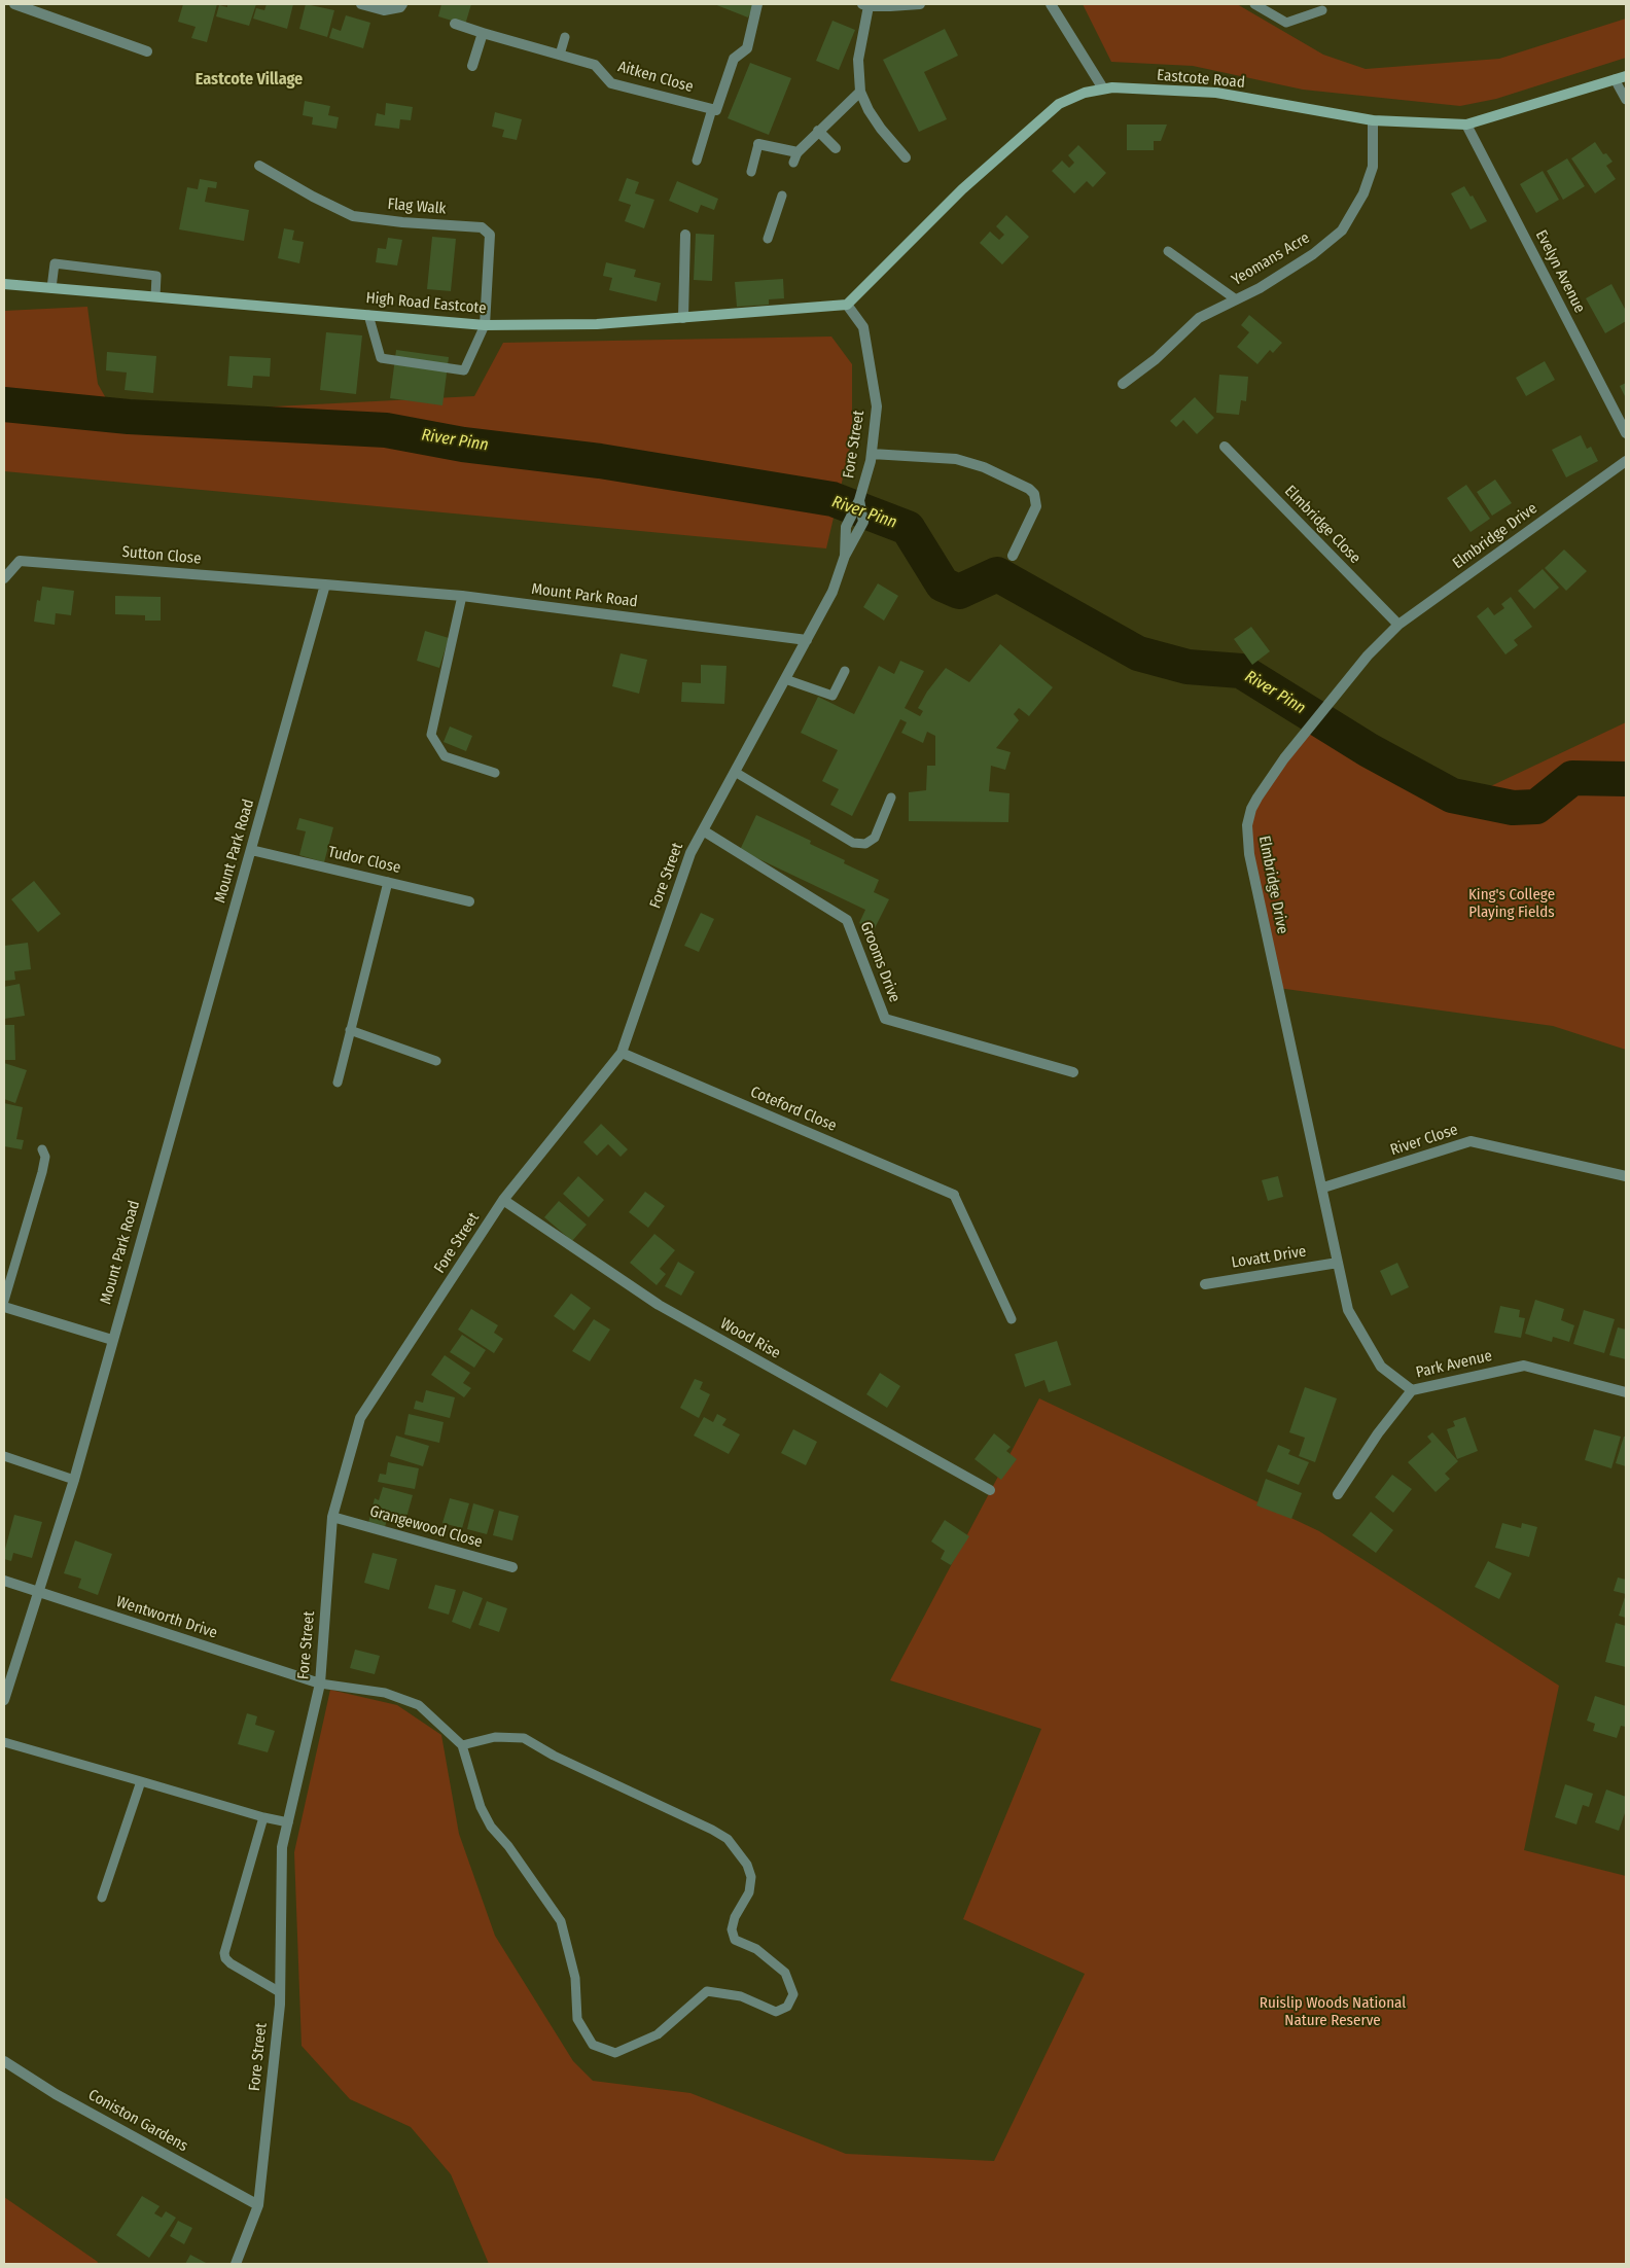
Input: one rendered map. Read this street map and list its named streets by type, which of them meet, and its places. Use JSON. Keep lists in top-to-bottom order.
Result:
{
  "streets": {
    "main road": ["Eastcote Road", "High Road Eastcote"],
    "street": [
      "Aitken Close",
      "Flag Walk",
      "Yeomans Acre",
      "Evelyn Avenue",
      "Fore Street",
      "Elmbridge Close",
      "Elmbridge Drive",
      "Sutton Close",
      "Mount Park Road",
      "Tudor Close",
      "Grooms Drive",
      "Coteford Close",
      "River Close",
      "Lovatt Drive",
      "Wood Rise",
      "Park Avenue",
      "Grangewood Close",
      "Wentworth Drive",
      "Coniston Gardens"
    ]
  },
  "crossings": [
    ["Eastcote Road", "Yeomans Acre"],
    ["Eastcote Road", "Evelyn Avenue"],
    ["Eastcote Road", "High Road Eastcote"],
    ["Eastcote Road", "Fore Street"],
    ["Flag Walk", "High Road Eastcote"],
    ["High Road Eastcote", "Fore Street"],
    ["Fore Street", "Mount Park Road"],
    ["Fore Street", "Grooms Drive"],
    ["Fore Street", "Coteford Close"],
    ["Fore Street", "Wood Rise"],
    ["Fore Street", "Grangewood Close"],
    ["Fore Street", "Wentworth Drive"],
    ["Fore Street", "Coniston Gardens"],
    ["Elmbridge Close", "Elmbridge Drive"],
    ["Elmbridge Drive", "River Close"],
    ["Elmbridge Drive", "Lovatt Drive"],
    ["Elmbridge Drive", "Park Avenue"],
    ["Sutton Close", "Mount Park Road"],
    ["Mount Park Road", "Tudor Close"],
    ["Mount Park Road", "Wentworth Drive"]
  ],
  "districts": ["Eastcote Village"],
  "water": ["River Pinn"],
  "parks": ["King's College Playing Fields", "Ruislip Woods National Nature Reserve"]
}
